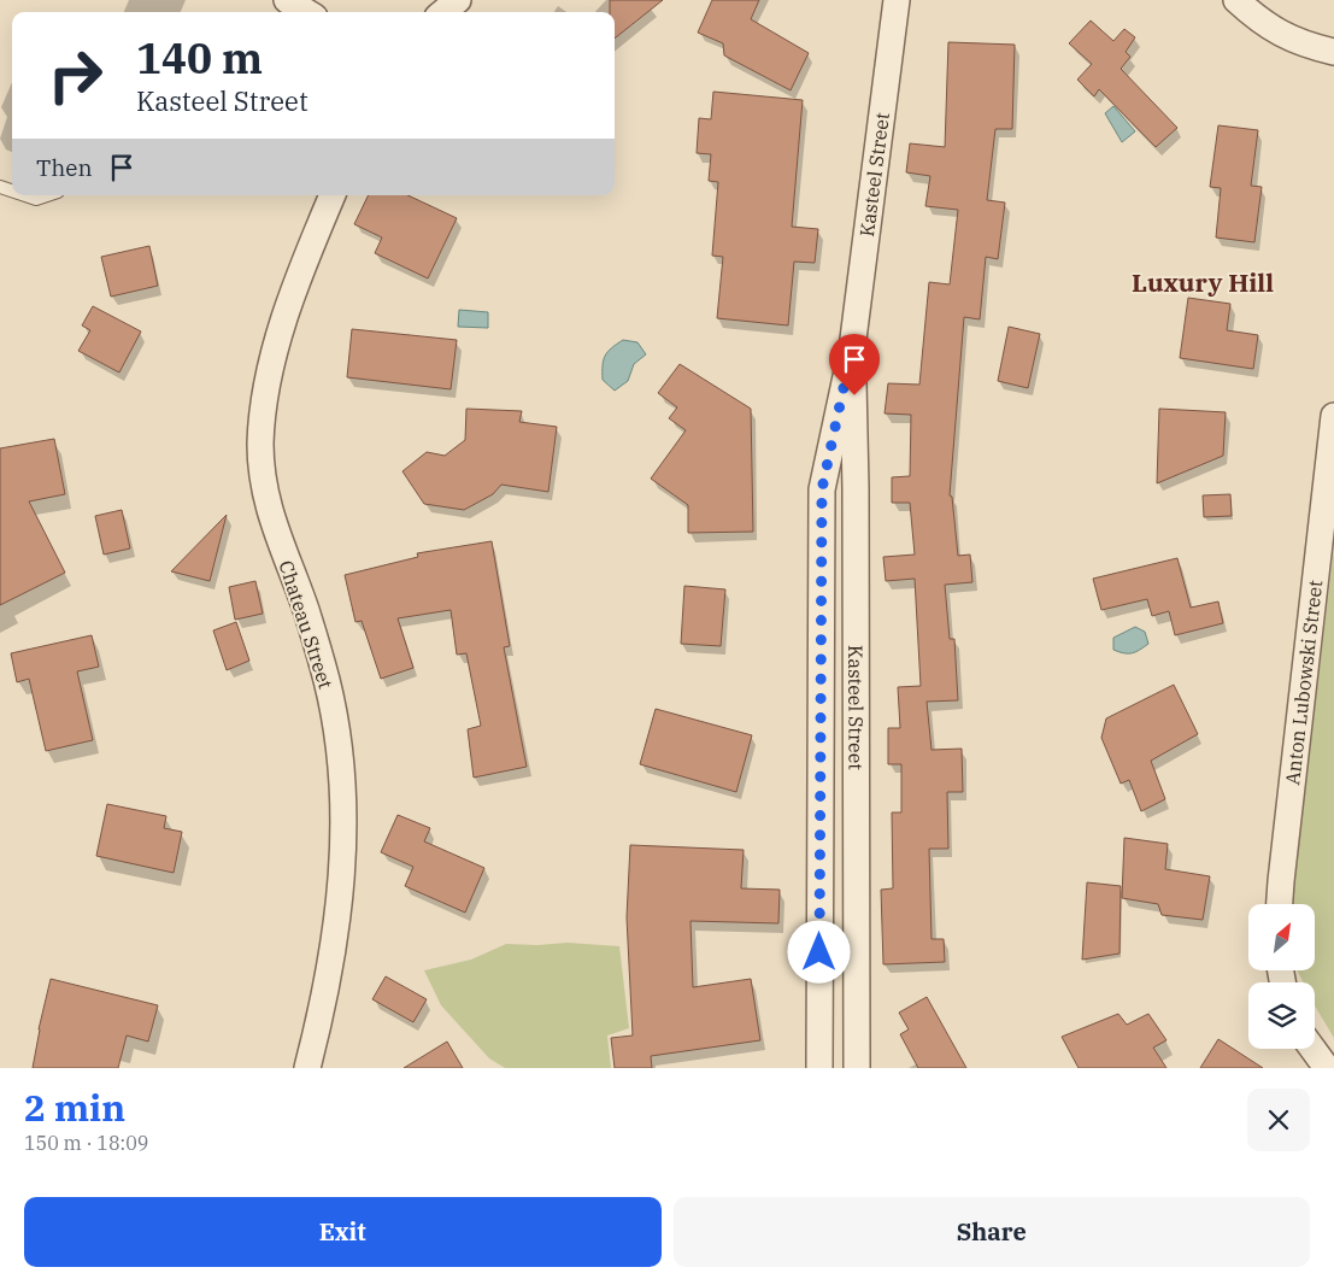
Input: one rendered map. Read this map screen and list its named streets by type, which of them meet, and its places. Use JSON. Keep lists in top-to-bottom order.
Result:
{
  "streets": {
    "street": ["Kasteel Street", "Chateau Street", "Anton Lubowski Street"]
  },
  "districts": ["Luxury Hill"],
  "north": "top right",
  "page": {
    "turn": ["140 m", "Kasteel Street"],
    "then": "Then",
    "heading": ["2 min", "150 m · 18:09"],
    "buttons": ["Exit", "Share"]
  }
}
